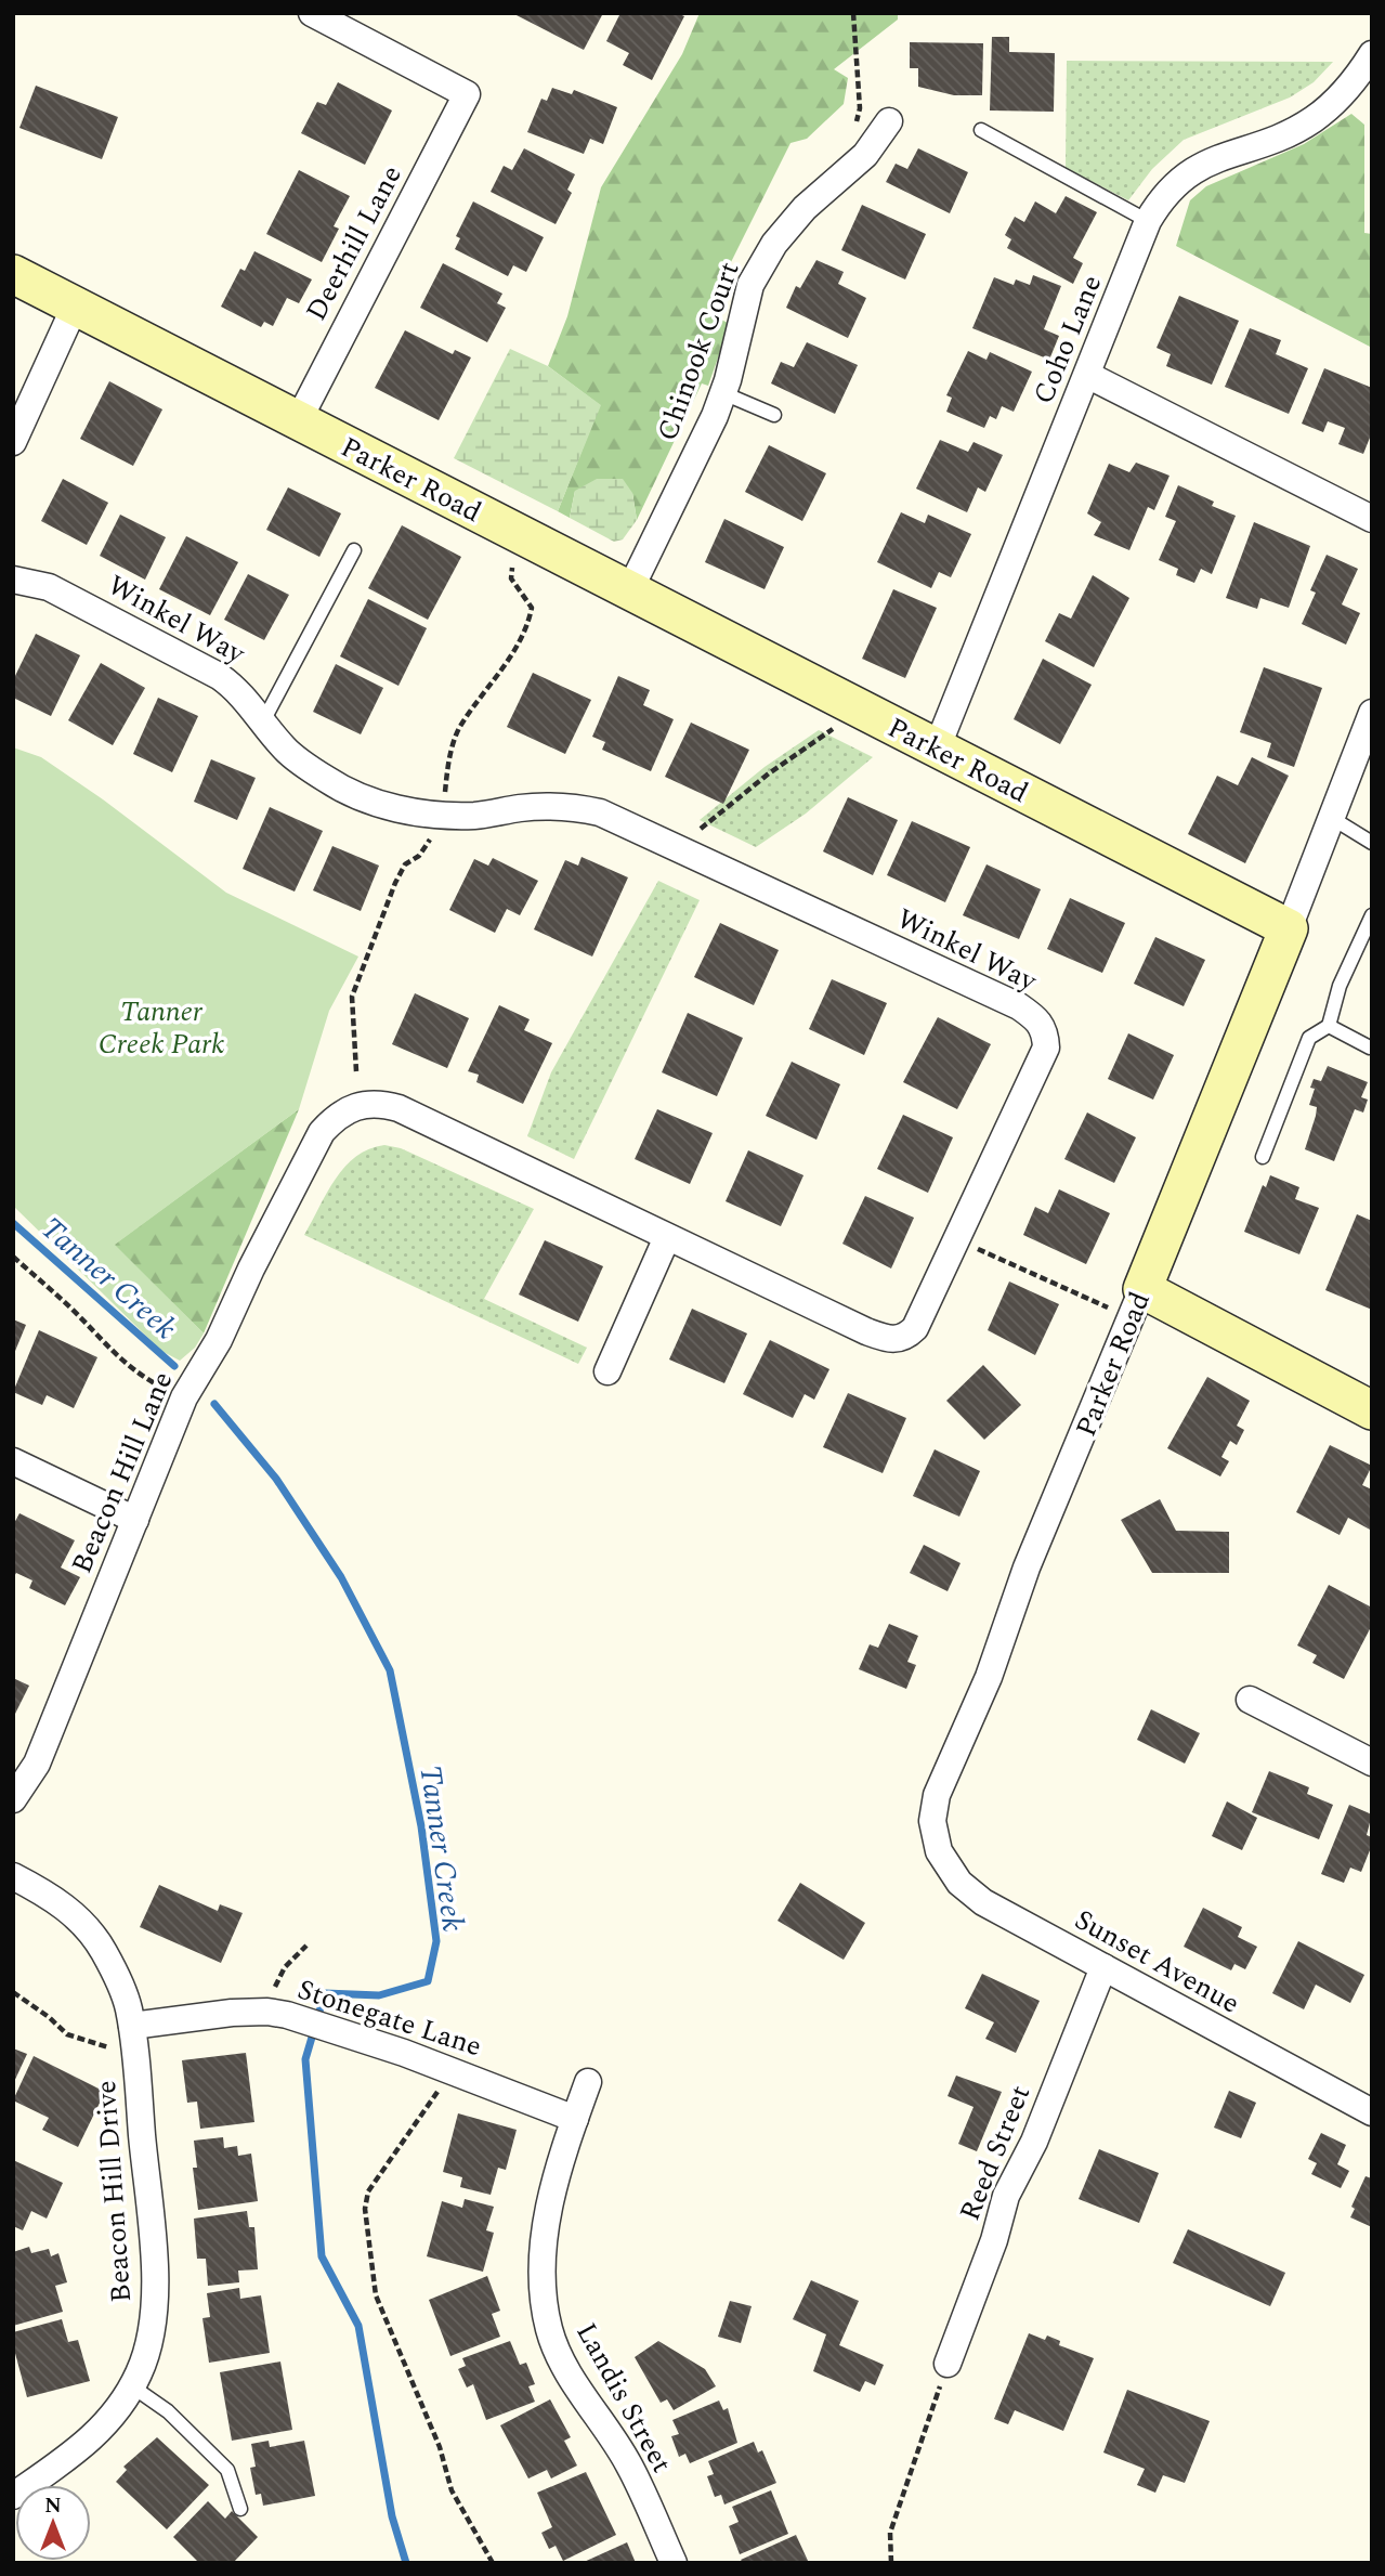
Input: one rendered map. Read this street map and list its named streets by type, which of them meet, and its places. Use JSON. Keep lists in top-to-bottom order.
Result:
{
  "streets": {
    "street": [
      "Deerhill Lane",
      "Coho Lane",
      "Chinook Court",
      "Parker Road",
      "Winkel Way",
      "Beacon Hill Lane",
      "Sunset Avenue",
      "Stonegate Lane",
      "Reed Street",
      "Beacon Hill Drive",
      "Landis Street"
    ]
  },
  "crossings": [
    ["Deerhill Lane", "Parker Road"],
    ["Coho Lane", "Parker Road"],
    ["Chinook Court", "Parker Road"],
    ["Parker Road", "Sunset Avenue"],
    ["Winkel Way", "Beacon Hill Lane"],
    ["Sunset Avenue", "Reed Street"],
    ["Stonegate Lane", "Beacon Hill Drive"],
    ["Stonegate Lane", "Landis Street"]
  ],
  "water": ["Tanner Creek"],
  "parks": ["Tanner Creek Park"],
  "north": "top"
}
